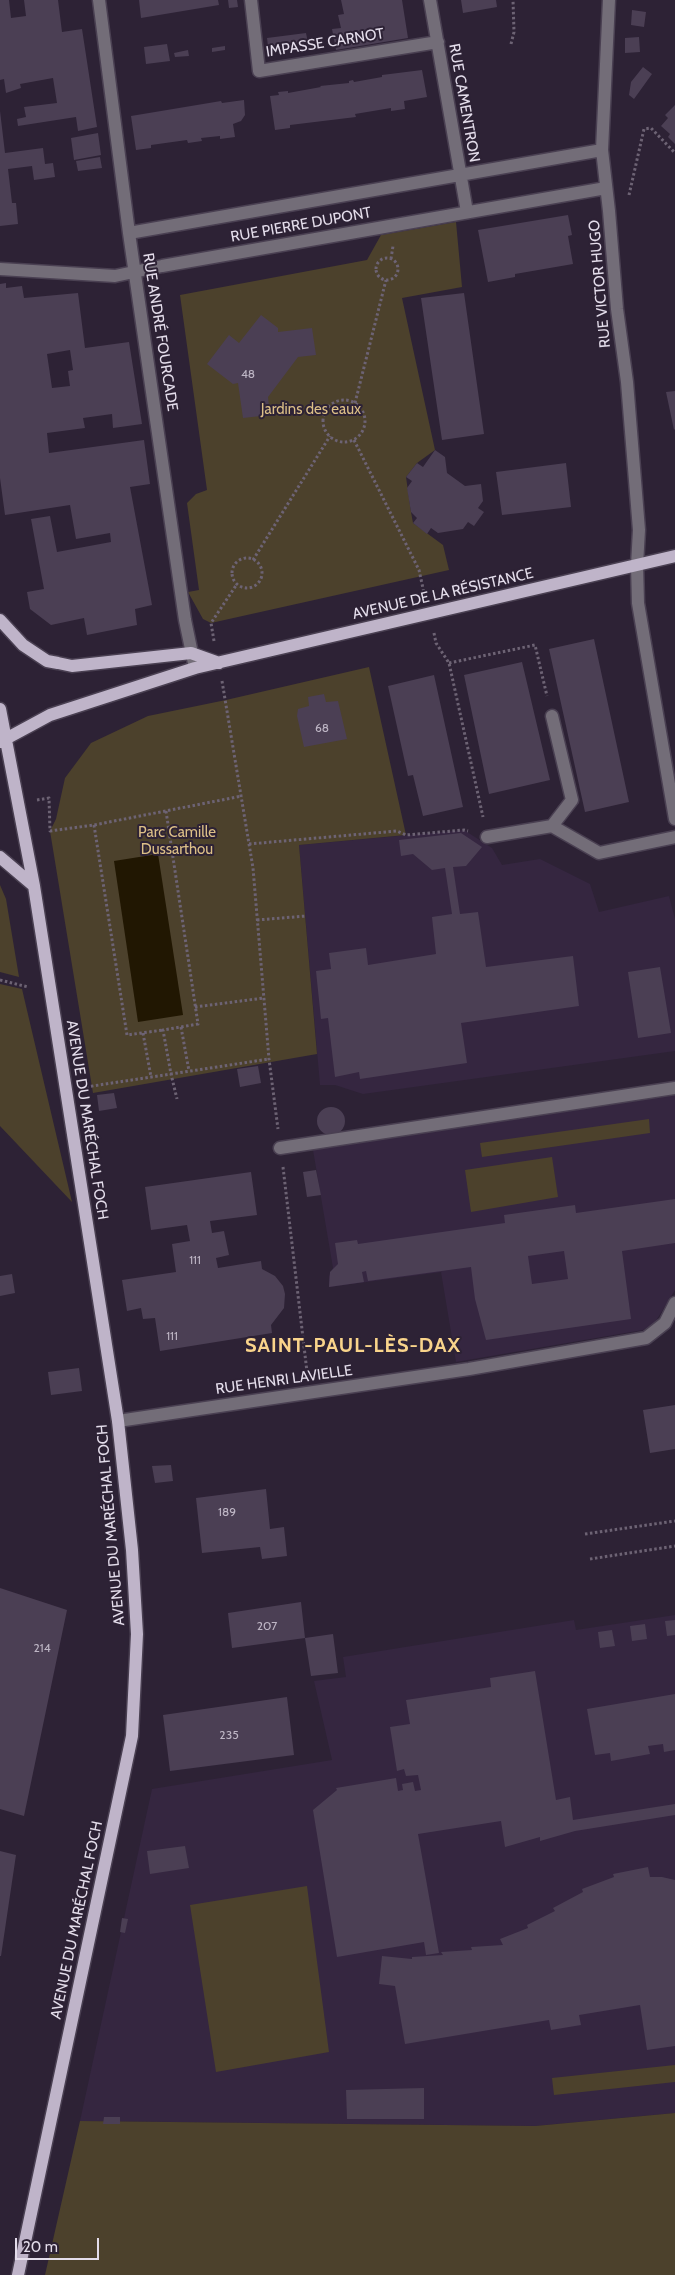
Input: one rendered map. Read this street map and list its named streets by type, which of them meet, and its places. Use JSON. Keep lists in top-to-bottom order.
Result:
{
  "streets": {
    "main road": ["AVENUE DE LA RÉSISTANCE", "AVENUE DU MARÉCHAL FOCH"],
    "street": [
      "IMPASSE CARNOT",
      "RUE CAMENTRON",
      "RUE PIERRE DUPONT",
      "RUE VICTOR HUGO",
      "RUE ANDRÉ FOURCADE",
      "RUE HENRI LAVIELLE"
    ]
  },
  "crossings": [
    ["IMPASSE CARNOT", "RUE CAMENTRON"],
    ["RUE CAMENTRON", "RUE PIERRE DUPONT"],
    ["RUE PIERRE DUPONT", "RUE VICTOR HUGO"],
    ["RUE PIERRE DUPONT", "RUE ANDRÉ FOURCADE"],
    ["RUE VICTOR HUGO", "AVENUE DE LA RÉSISTANCE"],
    ["RUE ANDRÉ FOURCADE", "AVENUE DE LA RÉSISTANCE"],
    ["AVENUE DE LA RÉSISTANCE", "AVENUE DU MARÉCHAL FOCH"],
    ["AVENUE DU MARÉCHAL FOCH", "RUE HENRI LAVIELLE"]
  ],
  "districts": ["SAINT-PAUL-LÈS-DAX"],
  "parks": ["Jardins des eaux", "Parc Camille Dussarthou"],
  "house_numbers": [
    "48",
    "68",
    "111",
    "111",
    "189",
    "207",
    "214",
    "235"
  ],
  "scale_bar": "20 m"
}
